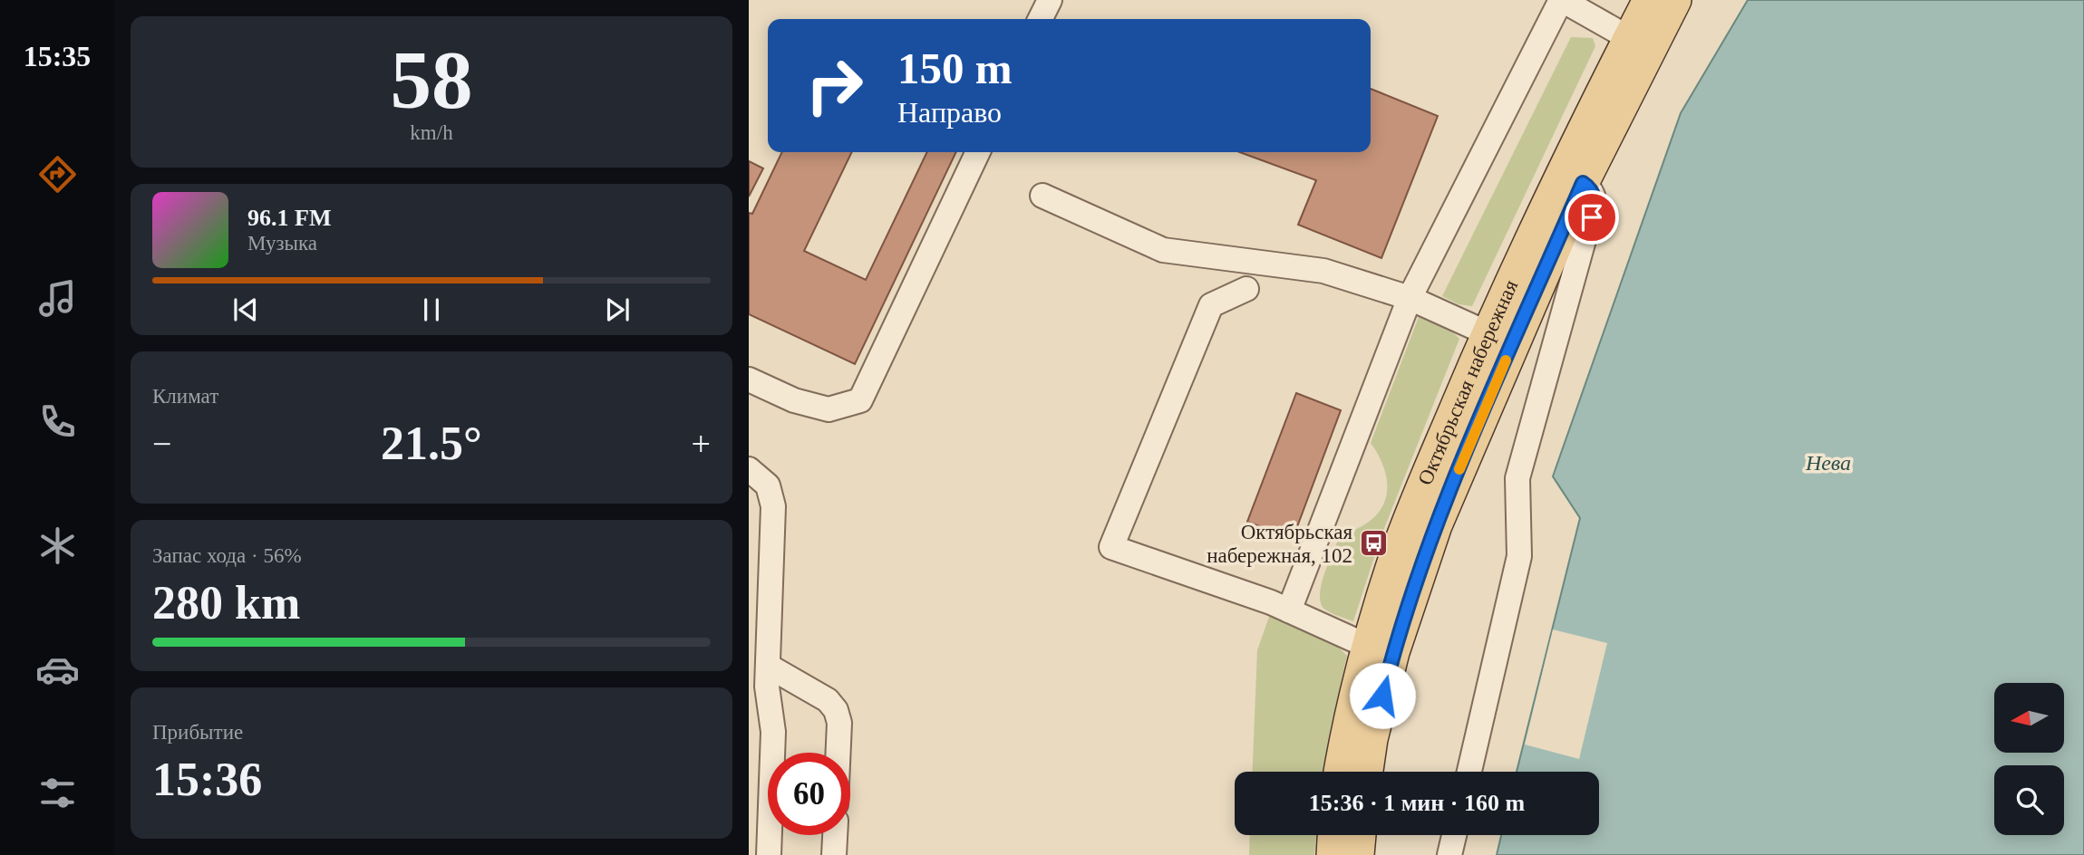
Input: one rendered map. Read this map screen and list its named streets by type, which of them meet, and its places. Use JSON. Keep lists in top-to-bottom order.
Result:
{
  "streets": {
    "main road": ["Октябрьская набережная"]
  },
  "water": ["Нева"],
  "places": {
    "bus stop": ["Октябрьская набережная, 102"]
  },
  "north": "left",
  "page": {
    "tabs": "15:35",
    "tile": [
      ["58", "km/h"],
      "Климат",
      ["Запас хода · 56%", "280 km"],
      ["Прибытие", "15:36"]
    ],
    "turn": ["150 m", "Направо"],
    "song": ["96.1 FM", "Музыка"],
    "heat": ["−", "21.5°", "+"],
    "limit": "60",
    "trip": "15:36 · 1 мин · 160 m"
  }
}
